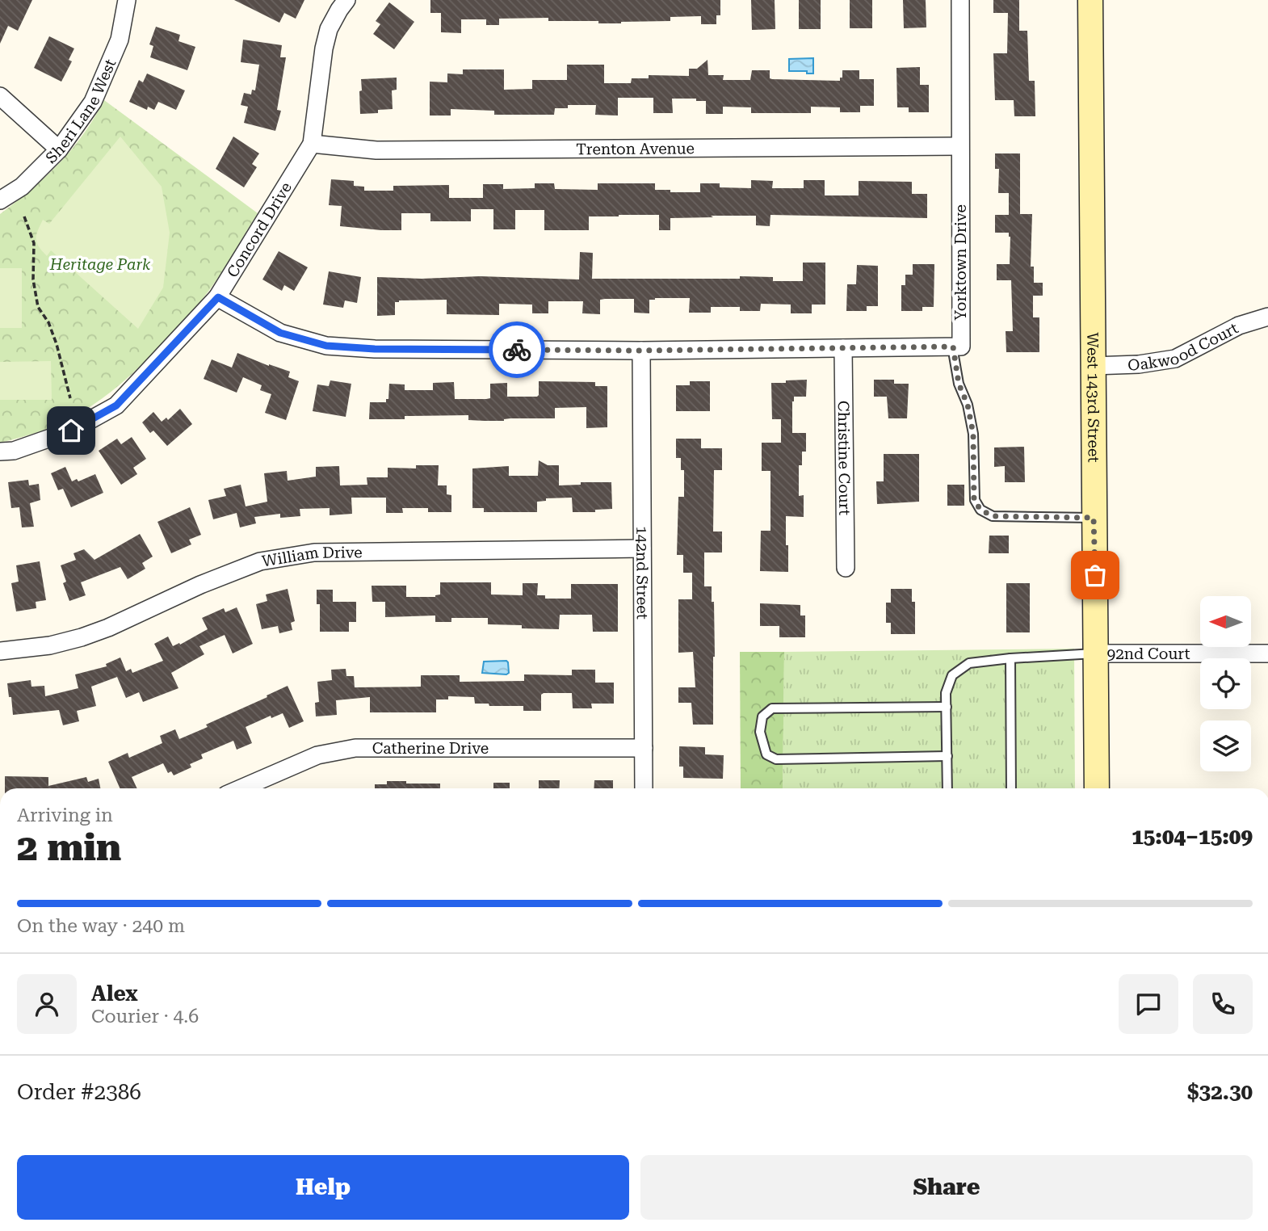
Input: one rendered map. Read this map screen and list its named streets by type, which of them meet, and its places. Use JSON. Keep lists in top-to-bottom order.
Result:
{
  "streets": {
    "main road": ["West 143rd Street"],
    "street": [
      "Sheri Lane West",
      "Trenton Avenue",
      "Concord Drive",
      "Yorktown Drive",
      "Oakwood Court",
      "Christine Court",
      "William Drive",
      "142nd Street",
      "92nd Court",
      "Catherine Drive"
    ]
  },
  "crossings": [
    ["Trenton Avenue", "Concord Drive"],
    ["Trenton Avenue", "Yorktown Drive"],
    ["Oakwood Court", "West 143rd Street"],
    ["West 143rd Street", "92nd Court"],
    ["William Drive", "142nd Street"],
    ["142nd Street", "Catherine Drive"]
  ],
  "parks": ["Heritage Park"],
  "north": "left",
  "page": {
    "heading": ["2 min", "Arriving in", "15:04–15:09"],
    "panel": [
      "Alex",
      "Courier · 4.6",
      "Order #2386",
      "$32.30"
    ],
    "bar": "On the way · 240 m",
    "buttons": ["Help", "Share"]
  }
}
